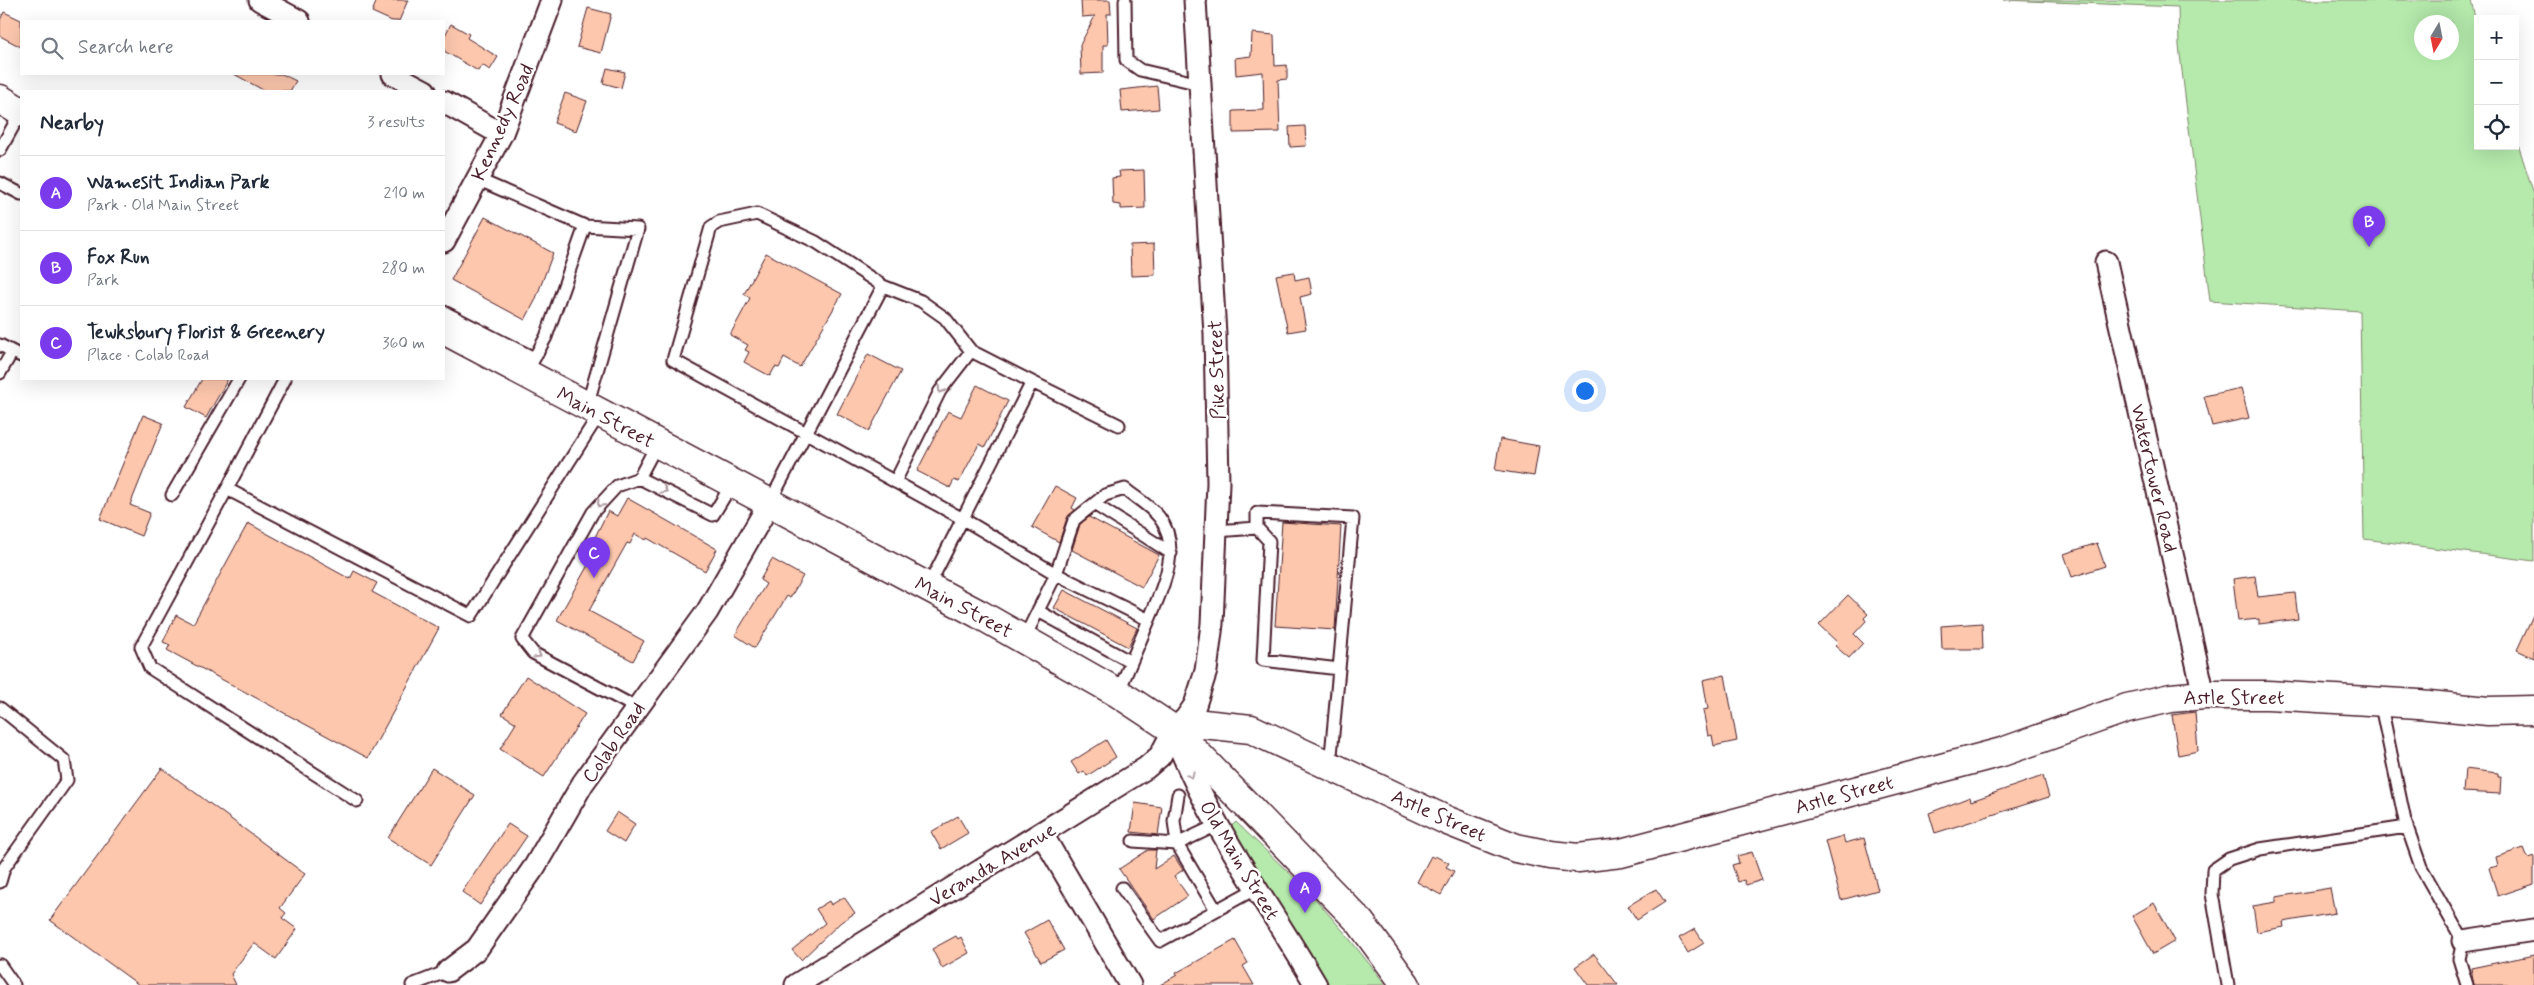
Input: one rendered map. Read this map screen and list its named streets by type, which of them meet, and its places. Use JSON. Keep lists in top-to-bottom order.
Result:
{
  "streets": {
    "street": [
      "Kennedy Road",
      "Pike Street",
      "Main Street",
      "Watertower Road",
      "Astle Street",
      "Colab Road",
      "Old Main Street",
      "Veranda Avenue"
    ]
  },
  "crossings": [
    ["Pike Street", "Main Street"],
    ["Pike Street", "Astle Street"],
    ["Pike Street", "Old Main Street"],
    ["Pike Street", "Veranda Avenue"],
    ["Main Street", "Astle Street"],
    ["Main Street", "Colab Road"],
    ["Main Street", "Old Main Street"],
    ["Main Street", "Veranda Avenue"],
    ["Watertower Road", "Astle Street"],
    ["Astle Street", "Old Main Street"],
    ["Astle Street", "Veranda Avenue"],
    ["Old Main Street", "Veranda Avenue"]
  ],
  "north": "bottom",
  "page": {
    "map_buttons": ["+", "−"],
    "search": "Search here",
    "heading": ["Nearby", "3 results"],
    "list": [
      {
        "mark": "A",
        "name": "Wamesit Indian Park",
        "note": "Park · Old Main Street",
        "value": "210 m"
      },
      {
        "mark": "B",
        "name": "Fox Run",
        "note": "Park",
        "value": "280 m"
      },
      {
        "mark": "C",
        "name": "Tewksbury Florist & Greenery",
        "note": "Place · Colab Road",
        "value": "360 m"
      }
    ],
    "pins": ["B", "C", "A"]
  }
}
